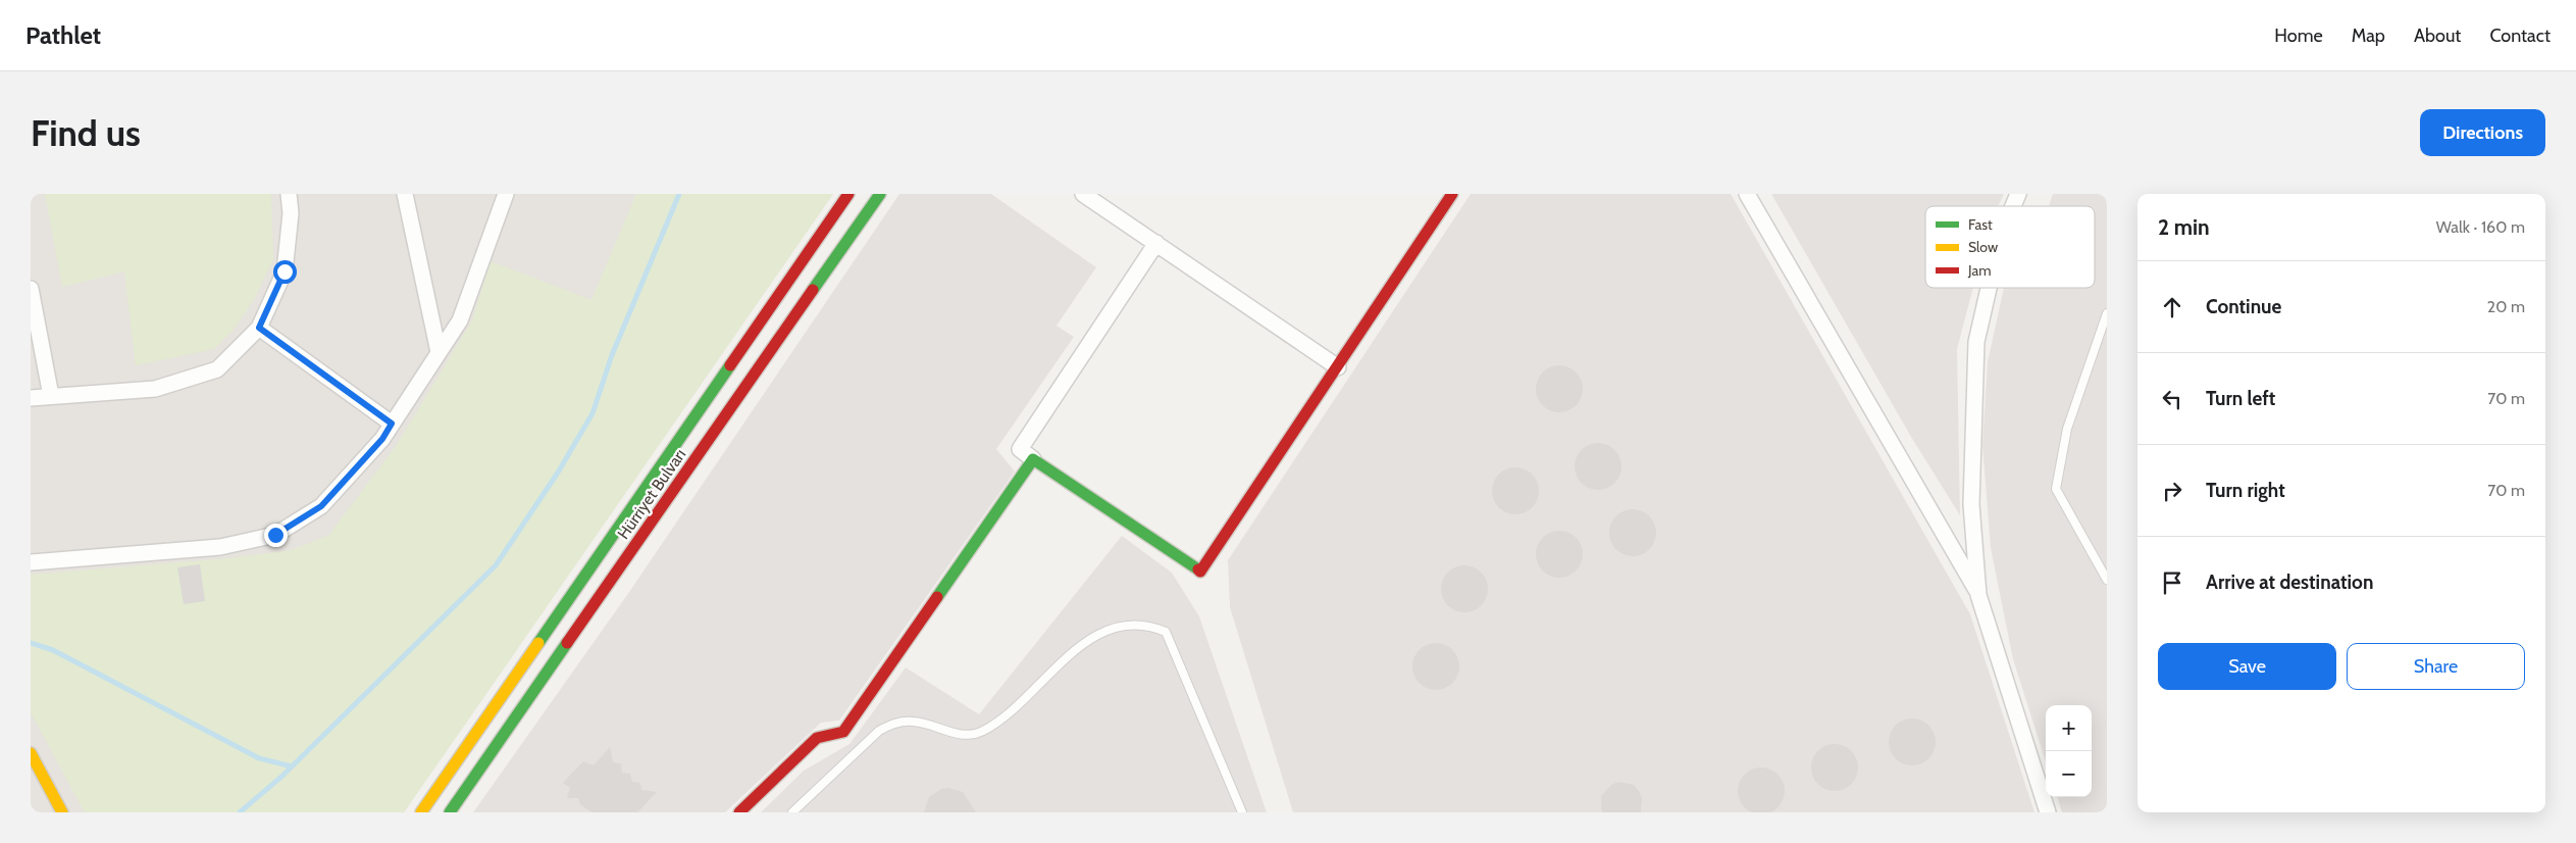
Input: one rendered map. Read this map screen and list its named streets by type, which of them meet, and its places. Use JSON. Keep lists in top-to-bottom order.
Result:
{
  "streets": {
    "main road": ["Hürriyet Bulvarı"]
  },
  "legend": ["Fast", "Slow", "Jam"],
  "page": {
    "header": "Pathlet",
    "nav": [
      "Home",
      "Map",
      "About",
      "Contact"
    ],
    "buttons": [
      "Directions",
      ["Save", "Share"]
    ],
    "title": "Find us",
    "heading": ["2 min", "Walk · 160 m"],
    "list": [
      ["Continue", "20 m"],
      ["Turn left", "70 m"],
      ["Turn right", "70 m"],
      "Arrive at destination"
    ],
    "map_buttons": ["+", "−"]
  }
}
